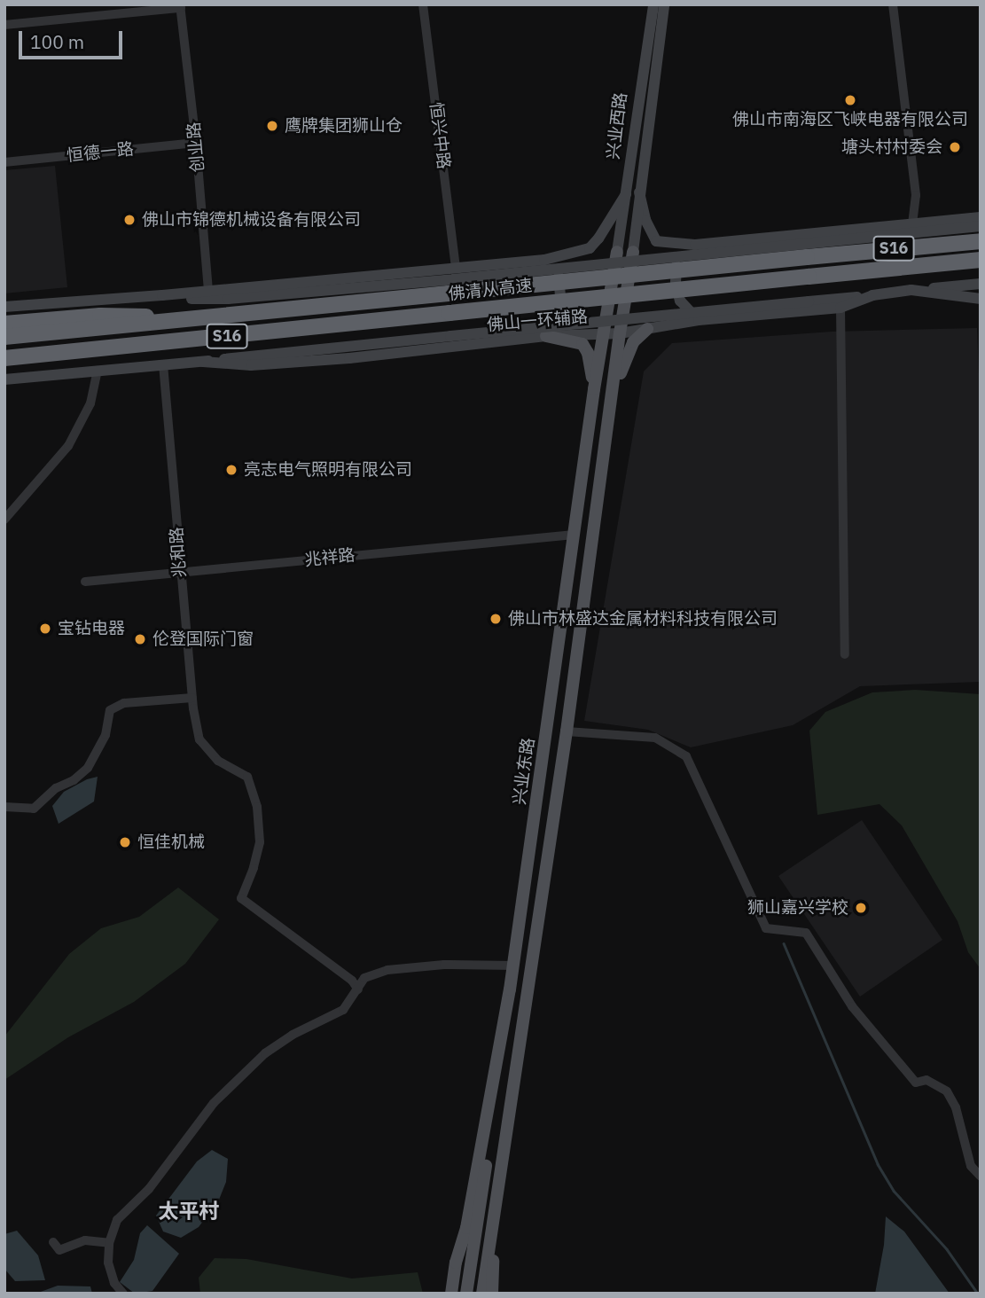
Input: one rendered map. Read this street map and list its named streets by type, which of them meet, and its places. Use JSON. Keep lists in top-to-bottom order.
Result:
{
  "streets": {
    "highway": ["S16", "佛清从高速"],
    "main road": ["兴业西路", "佛山一环辅路", "兴业东路"],
    "street": [
      "恒兴中路",
      "创业路",
      "恒德一路",
      "兆和路",
      "兆祥路"
    ]
  },
  "crossings": [
    ["兴业西路", "兴业东路"],
    ["创业路", "恒德一路"],
    ["佛山一环辅路", "兆和路"],
    ["佛山一环辅路", "兴业东路"],
    ["兆和路", "兆祥路"],
    ["兆祥路", "兴业东路"]
  ],
  "districts": ["太平村"],
  "places": [
    "佛山市南海区飞峡电器有限公司",
    "鹰牌集团狮山仓",
    "塘头村村委会",
    "佛山市锦德机械设备有限公司",
    "亮志电气照明有限公司",
    "佛山市林盛达金属材料科技有限公司",
    "宝钻电器",
    "伦登国际门窗",
    "恒佳机械",
    "狮山嘉兴学校"
  ],
  "scale_bar": "100 m"
}
